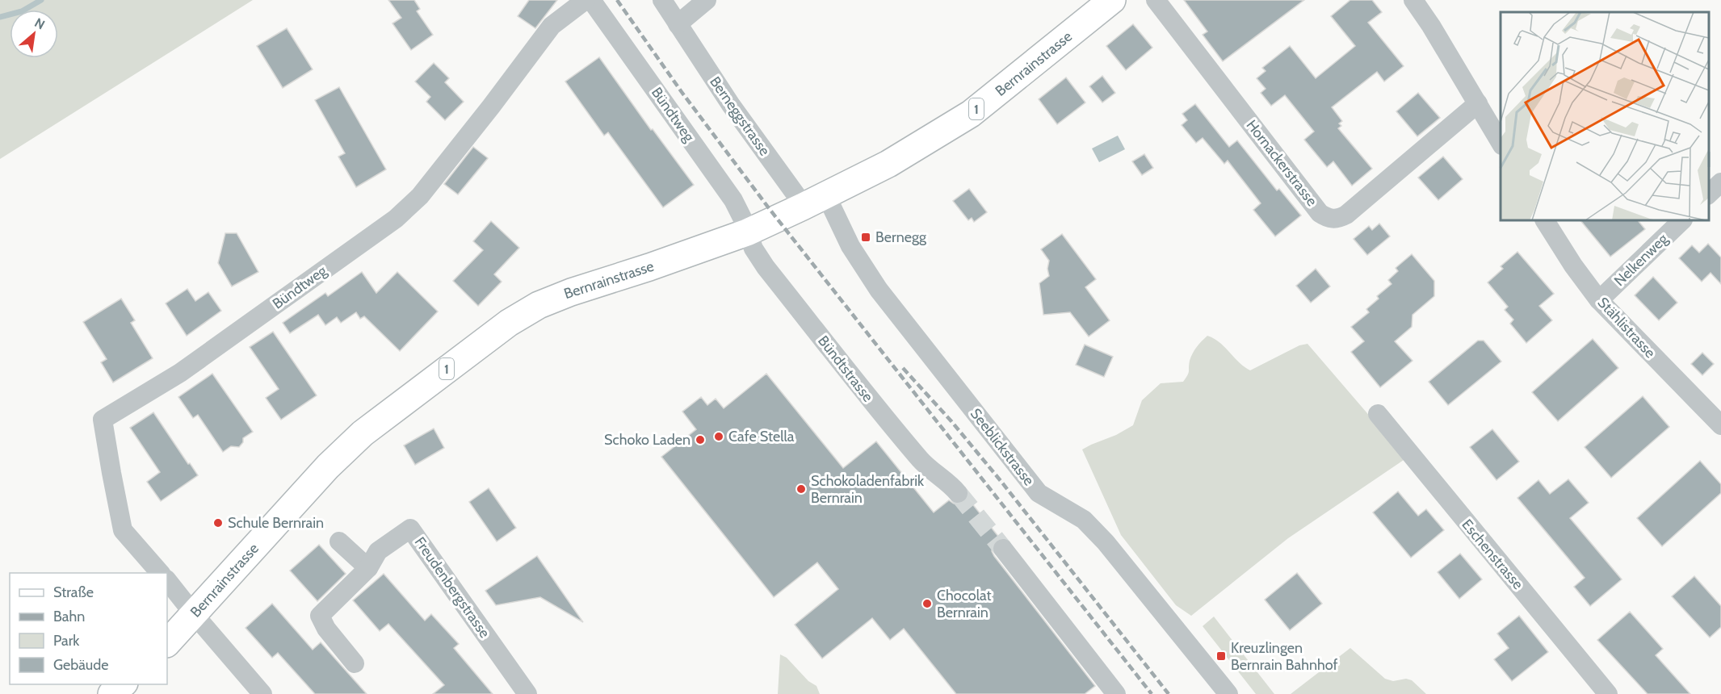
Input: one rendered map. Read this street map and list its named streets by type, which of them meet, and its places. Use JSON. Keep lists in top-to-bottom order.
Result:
{
  "streets": {
    "main road": ["Bernrainstrasse", "1"],
    "street": [
      "Bündtweg",
      "Berneggstrasse",
      "Hornackerstrasse",
      "Nelkenweg",
      "Stählistrasse",
      "Bündtstrasse",
      "Seeblickstrasse",
      "Eschenstrasse",
      "Freudenbergstrasse"
    ]
  },
  "crossings": [
    ["Bernrainstrasse", "Bündtweg"],
    ["Bernrainstrasse", "Berneggstrasse"],
    ["Bernrainstrasse", "Bündtstrasse"],
    ["Bernrainstrasse", "Seeblickstrasse"],
    ["Bündtweg", "Bündtstrasse"],
    ["Berneggstrasse", "Seeblickstrasse"],
    ["Nelkenweg", "Stählistrasse"]
  ],
  "places": {
    "transit": ["Bernegg", "Kreuzlingen Bernrain Bahnhof"],
    "other": [
      "Cafe Stella",
      "Schoko Laden",
      "Schokoladenfabrik Bernrain",
      "Schule Bernrain",
      "Chocolat Bernrain"
    ]
  },
  "legend": [
    "Straße",
    "Bahn",
    "Park",
    "Gebäude"
  ],
  "north": "top right"
}
